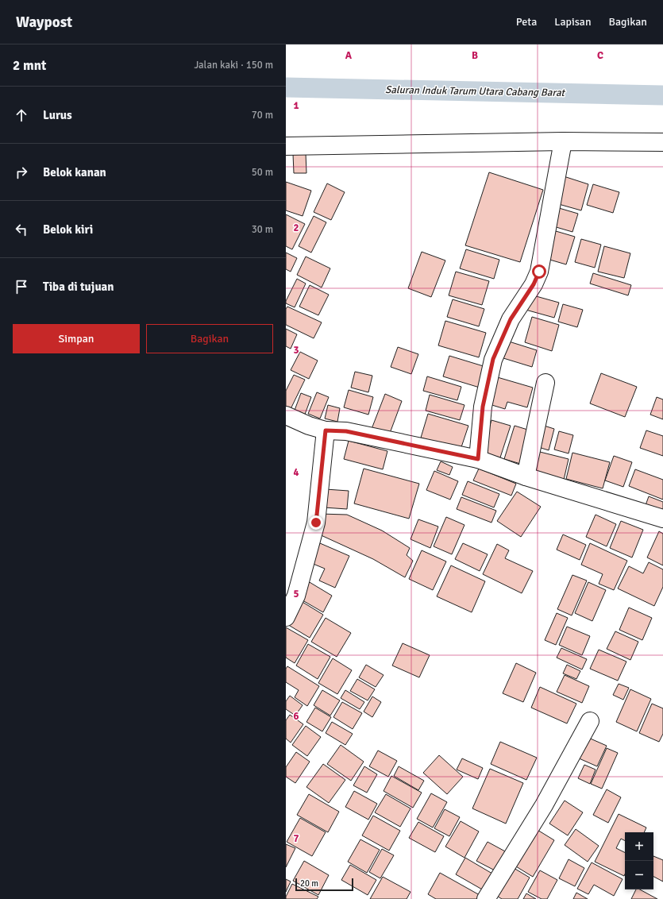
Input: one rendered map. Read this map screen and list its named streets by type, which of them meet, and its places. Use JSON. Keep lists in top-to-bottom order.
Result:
{
  "water": ["Saluran Induk Tarum Utara Cabang Barat"],
  "scale_bar": "20 m",
  "page": {
    "header": "Waypost",
    "nav": ["Peta", "Lapisan", "Bagikan"],
    "heading": ["2 mnt", "Jalan kaki · 150 m"],
    "list": [
      ["Lurus", "70 m"],
      ["Belok kanan", "50 m"],
      ["Belok kiri", "30 m"],
      "Tiba di tujuan"
    ],
    "buttons": ["Simpan", "Bagikan"],
    "map_buttons": ["+", "−"],
    "scale": "20 m"
  },
  "grid": {
    "columns": ["A", "B", "C"],
    "rows": [
      "1",
      "2",
      "3",
      "4",
      "5",
      "6",
      "7"
    ]
  }
}
